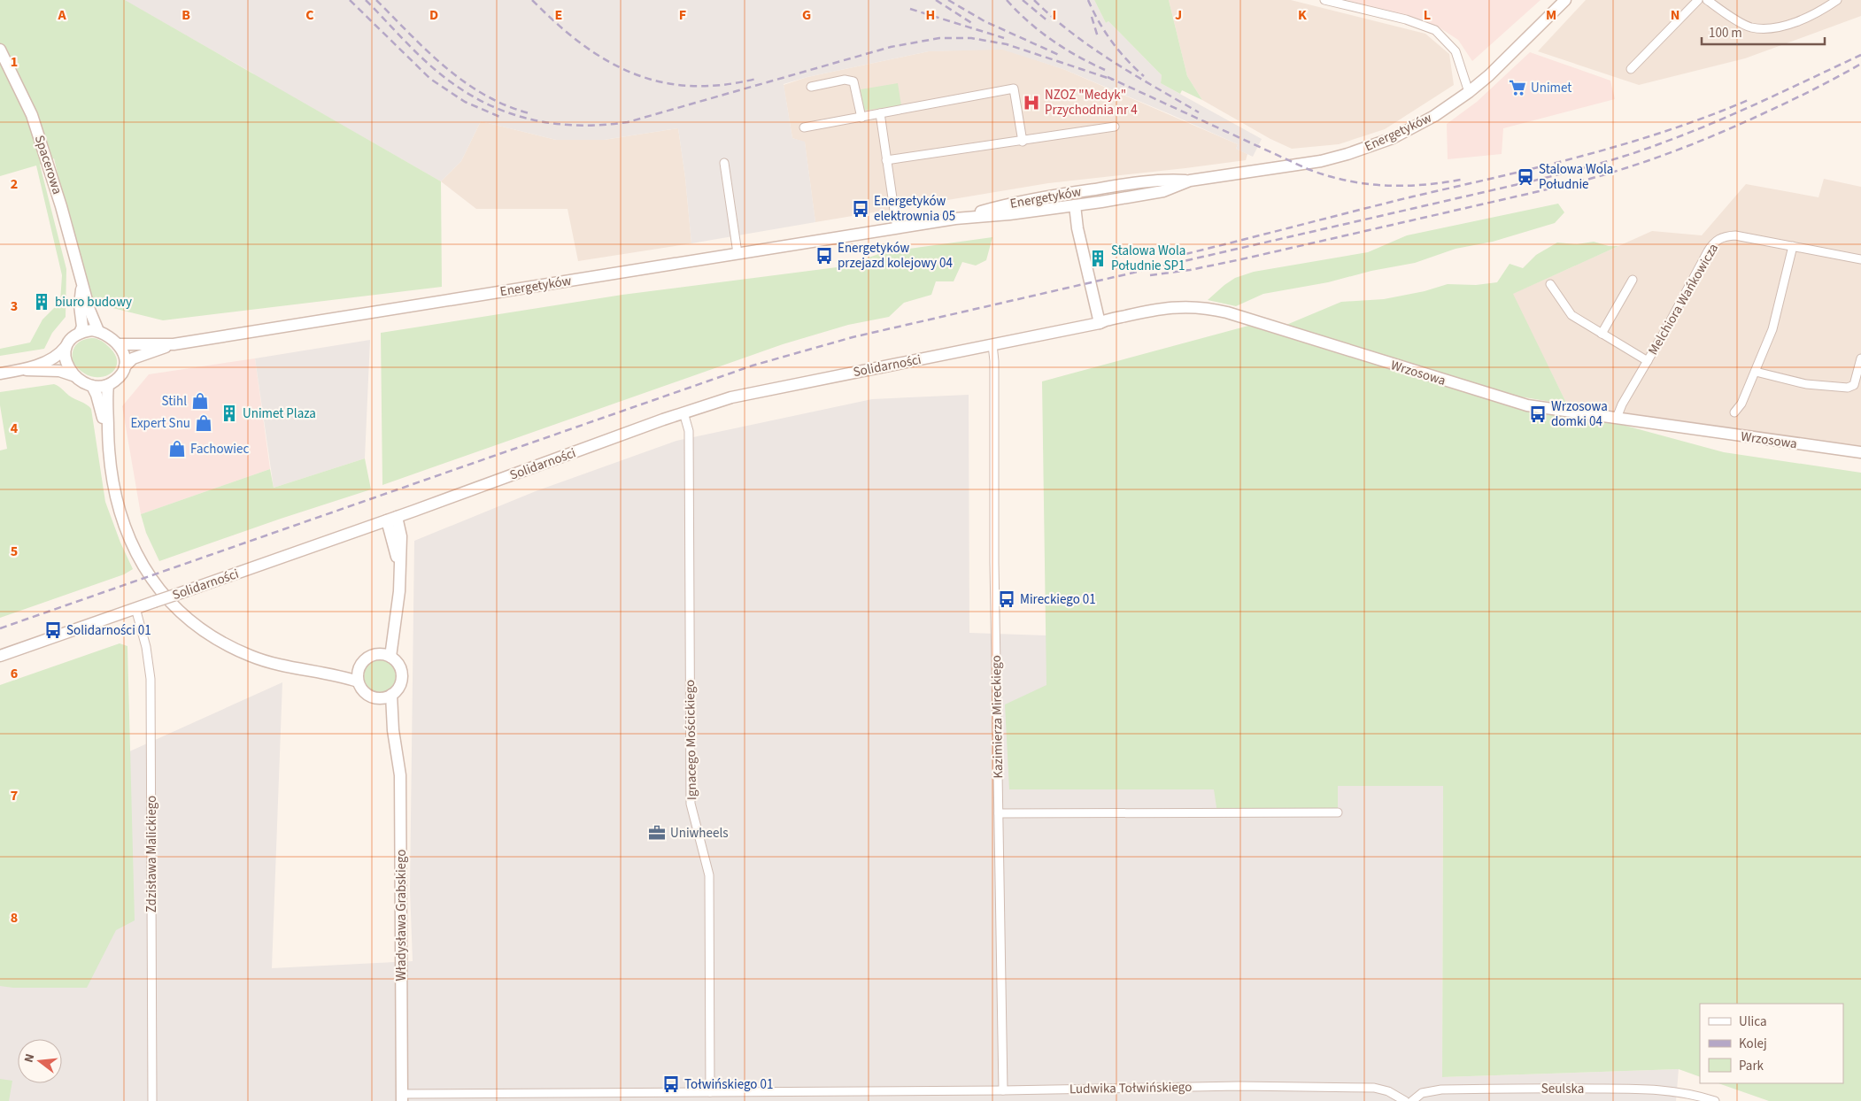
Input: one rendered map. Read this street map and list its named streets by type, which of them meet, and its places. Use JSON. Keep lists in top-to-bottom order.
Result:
{
  "streets": {
    "street": [
      "Energetyków",
      "Spacerowa",
      "Melchiora Wańkowicza",
      "Solidarności",
      "Wrzosowa",
      "Kazimierza Mireckiego",
      "Ignacego Mościckiego",
      "Zdzisława Malickiego",
      "Władysława Grabskiego",
      "Ludwika Tołwińskiego",
      "Seulska"
    ]
  },
  "crossings": [
    ["Energetyków", "Spacerowa"],
    ["Melchiora Wańkowicza", "Wrzosowa"],
    ["Solidarności", "Wrzosowa"],
    ["Solidarności", "Kazimierza Mireckiego"],
    ["Solidarności", "Ignacego Mościckiego"],
    ["Solidarności", "Zdzisława Malickiego"],
    ["Kazimierza Mireckiego", "Ludwika Tołwińskiego"],
    ["Ignacego Mościckiego", "Ludwika Tołwińskiego"],
    ["Władysława Grabskiego", "Ludwika Tołwińskiego"]
  ],
  "places": {
    "supermarket": ["Unimet"],
    "hospital": ["NZOZ \"Medyk\" Przychodnia nr 4"],
    "station": ["Stalowa Wola Południe"],
    "bus stop": [
      "Energetyków elektrownia 05",
      "Energetyków przejazd kolejowy 04",
      "Wrzosowa domki 04",
      "Mireckiego 01",
      "Solidarności 01",
      "Tołwińskiego 01"
    ],
    "building": ["Stalowa Wola Południe SP1", "biuro budowy", "Unimet Plaza"],
    "shop": ["Stihl", "Expert Snu", "Fachowiec"],
    "office": ["Uniwheels"]
  },
  "legend": ["Ulica", "Kolej", "Park"],
  "scale_bar": "100 m",
  "north": "left",
  "grid": {
    "columns": [
      "A",
      "B",
      "C",
      "D",
      "E",
      "F",
      "G",
      "H",
      "I",
      "J",
      "K",
      "L",
      "M",
      "N"
    ],
    "rows": [
      "1",
      "2",
      "3",
      "4",
      "5",
      "6",
      "7",
      "8"
    ]
  }
}
